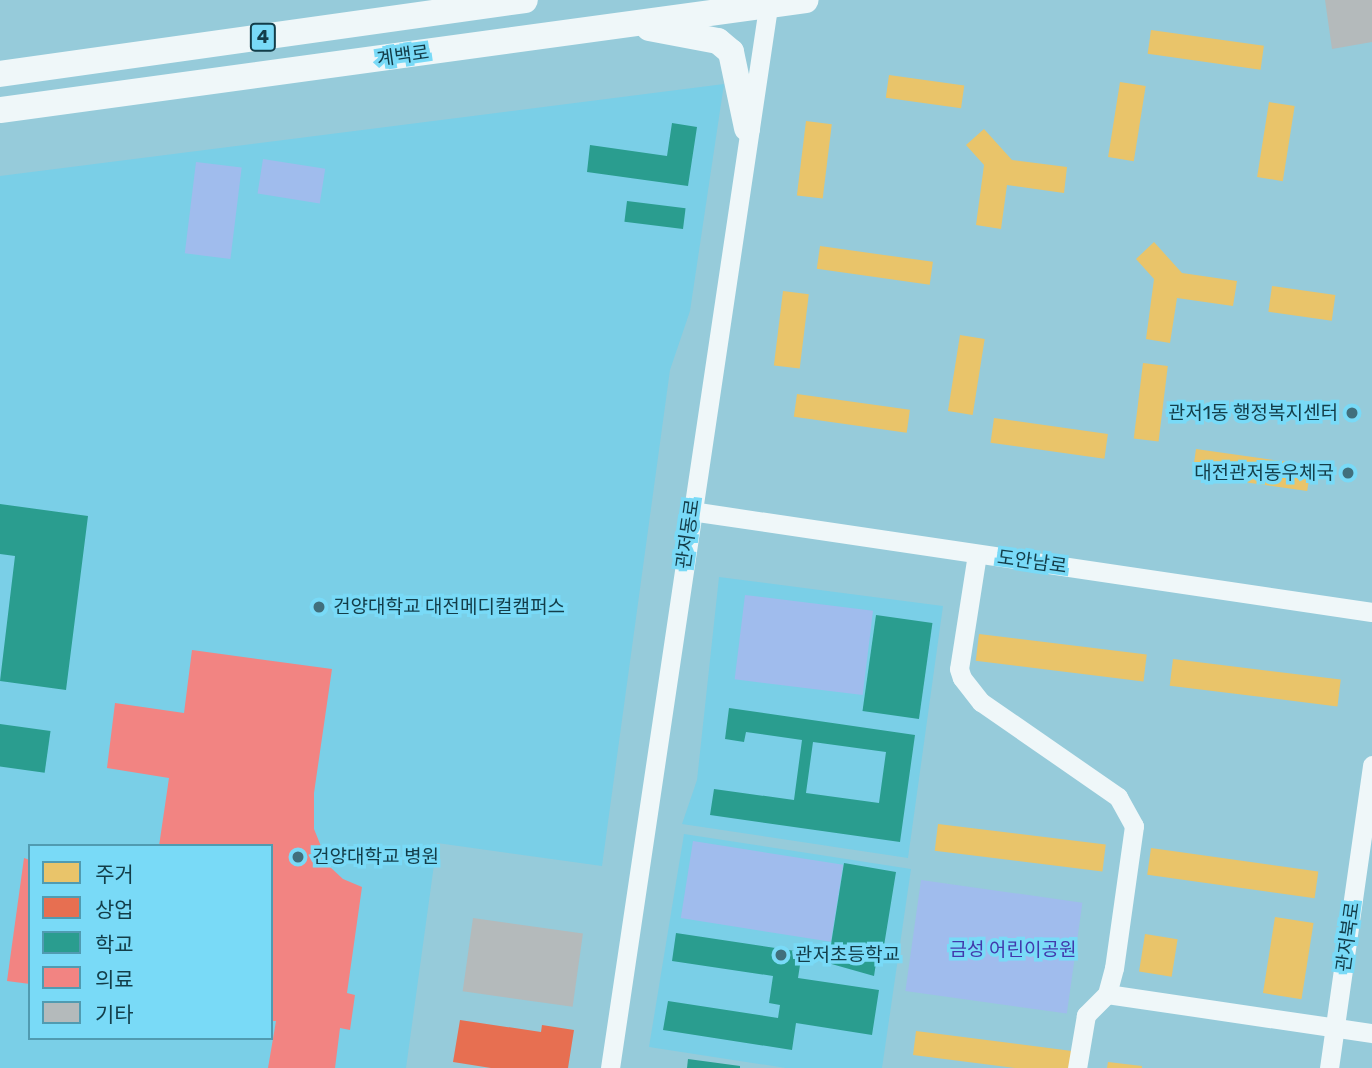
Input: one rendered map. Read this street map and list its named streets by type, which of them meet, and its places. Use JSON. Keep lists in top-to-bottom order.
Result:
{
  "streets": {
    "main road": ["4", "계백로"],
    "street": ["관저동로", "도안남로", "관저북로"]
  },
  "crossings": [
    ["계백로", "관저동로"],
    ["관저동로", "도안남로"]
  ],
  "parks": ["금성 어린이공원"],
  "places": [
    "관저1동 행정복지센터",
    "대전관저동우체국",
    "건양대학교 대전메디컬캠퍼스",
    "건양대학교 병원",
    "관저초등학교"
  ],
  "legend": [
    "주거",
    "상업",
    "학교",
    "의료",
    "기타"
  ]
}
